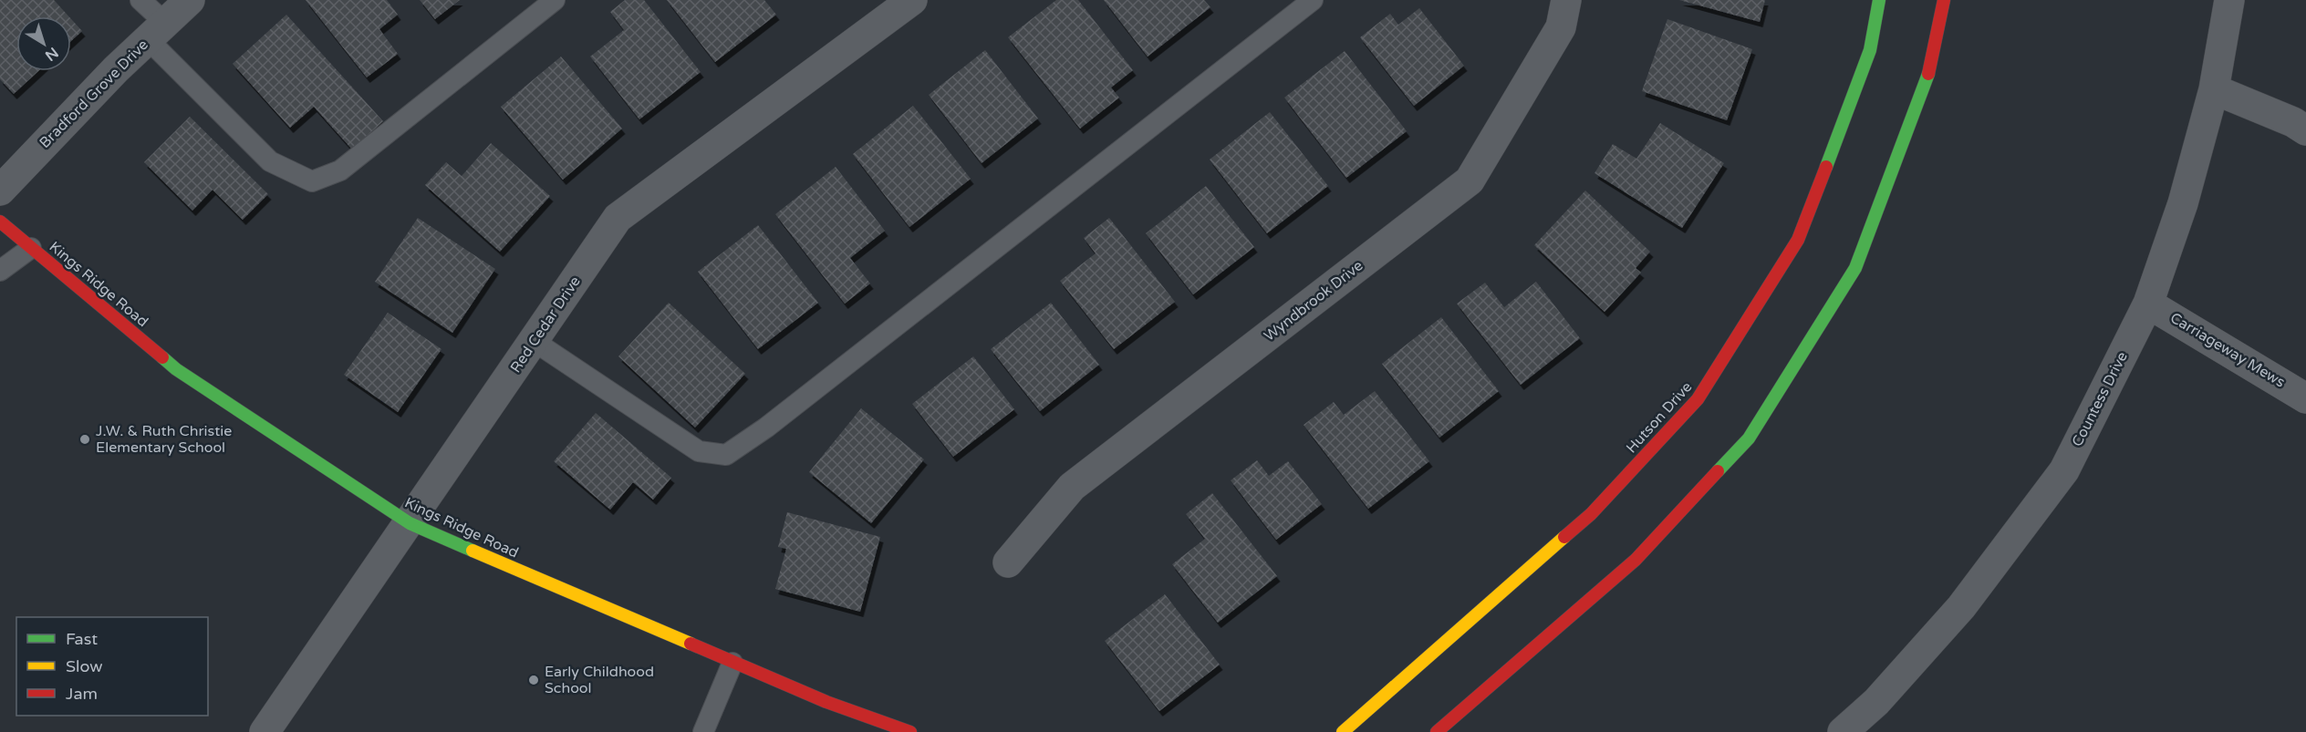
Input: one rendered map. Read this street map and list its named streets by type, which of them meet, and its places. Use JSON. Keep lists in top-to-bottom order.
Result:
{
  "streets": {
    "street": [
      "Bradford Grove Drive",
      "Kings Ridge Road",
      "Wyndbrook Drive",
      "Red Cedar Drive",
      "Carriageway Mews",
      "Countess Drive",
      "Hutson Drive"
    ]
  },
  "crossings": [
    ["Kings Ridge Road", "Red Cedar Drive"],
    ["Carriageway Mews", "Countess Drive"]
  ],
  "places": ["J.W. & Ruth Christie Elementary School", "Early Childhood School"],
  "legend": ["Fast", "Slow", "Jam"],
  "north": "bottom right"
}
